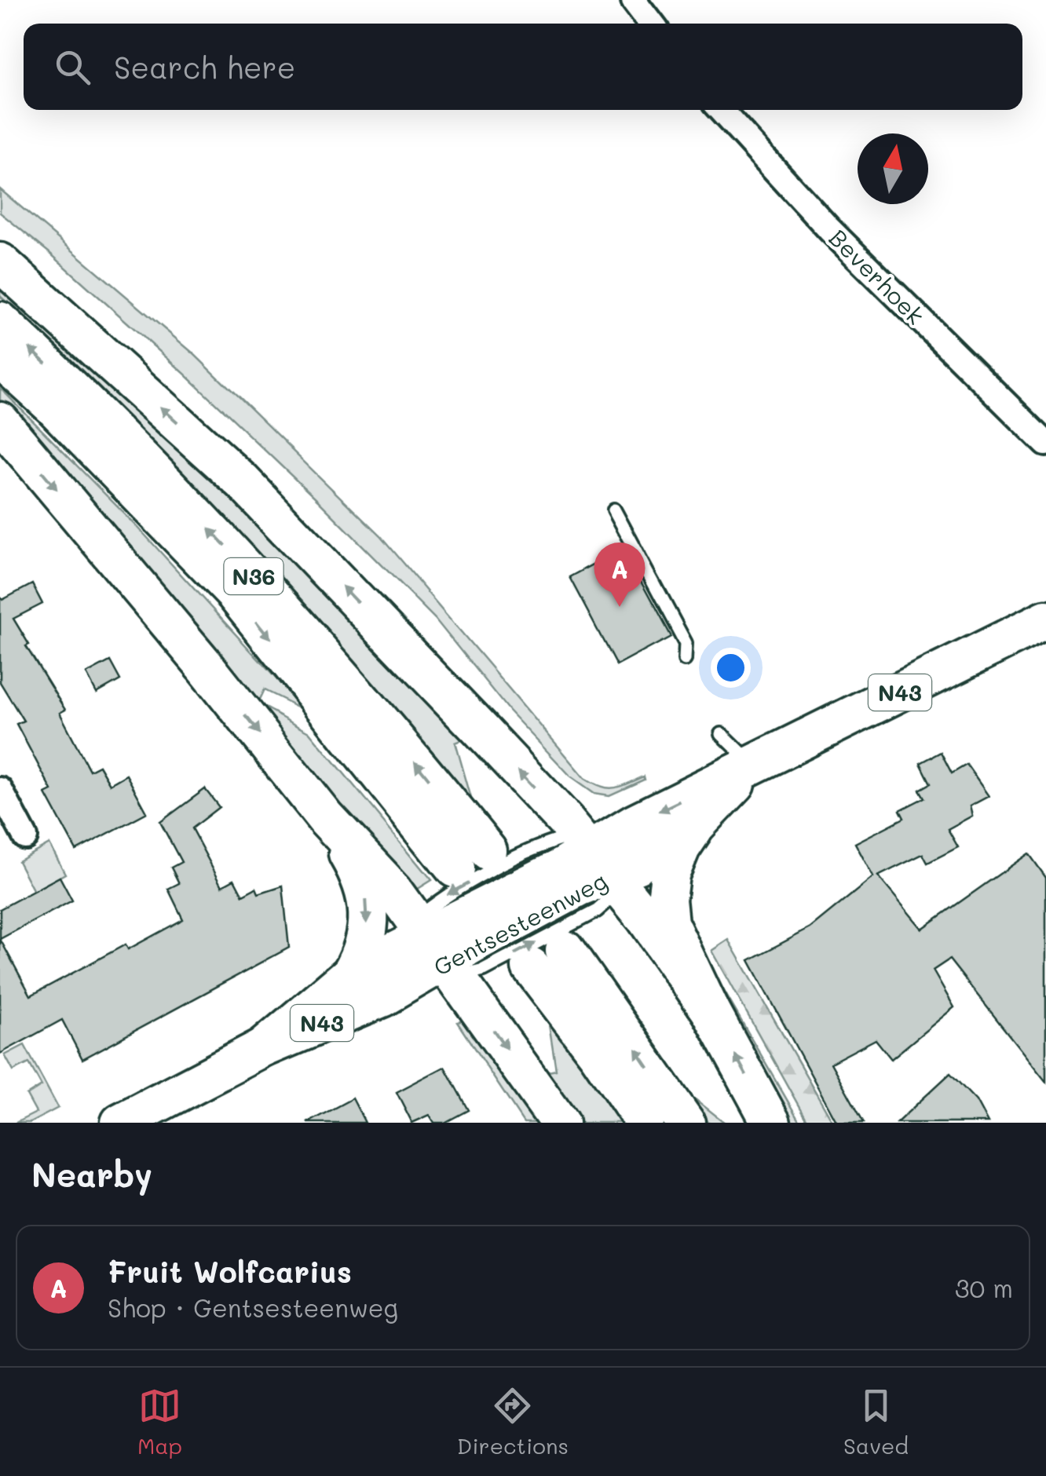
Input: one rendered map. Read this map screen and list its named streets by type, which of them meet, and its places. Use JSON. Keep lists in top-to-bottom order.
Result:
{
  "streets": {
    "main road": ["N36", "N43", "Gentsesteenweg"],
    "street": ["Beverhoek"]
  },
  "crossings": [
    ["N43", "Gentsesteenweg"]
  ],
  "north": "top",
  "page": {
    "search": "Search here",
    "pins": "A",
    "heading": "Nearby",
    "list": [
      {
        "mark": "A",
        "name": "Fruit Wolfcarius",
        "note": "Shop · Gentsesteenweg",
        "value": "30 m"
      }
    ],
    "nav": ["Map", "Directions", "Saved"]
  }
}
